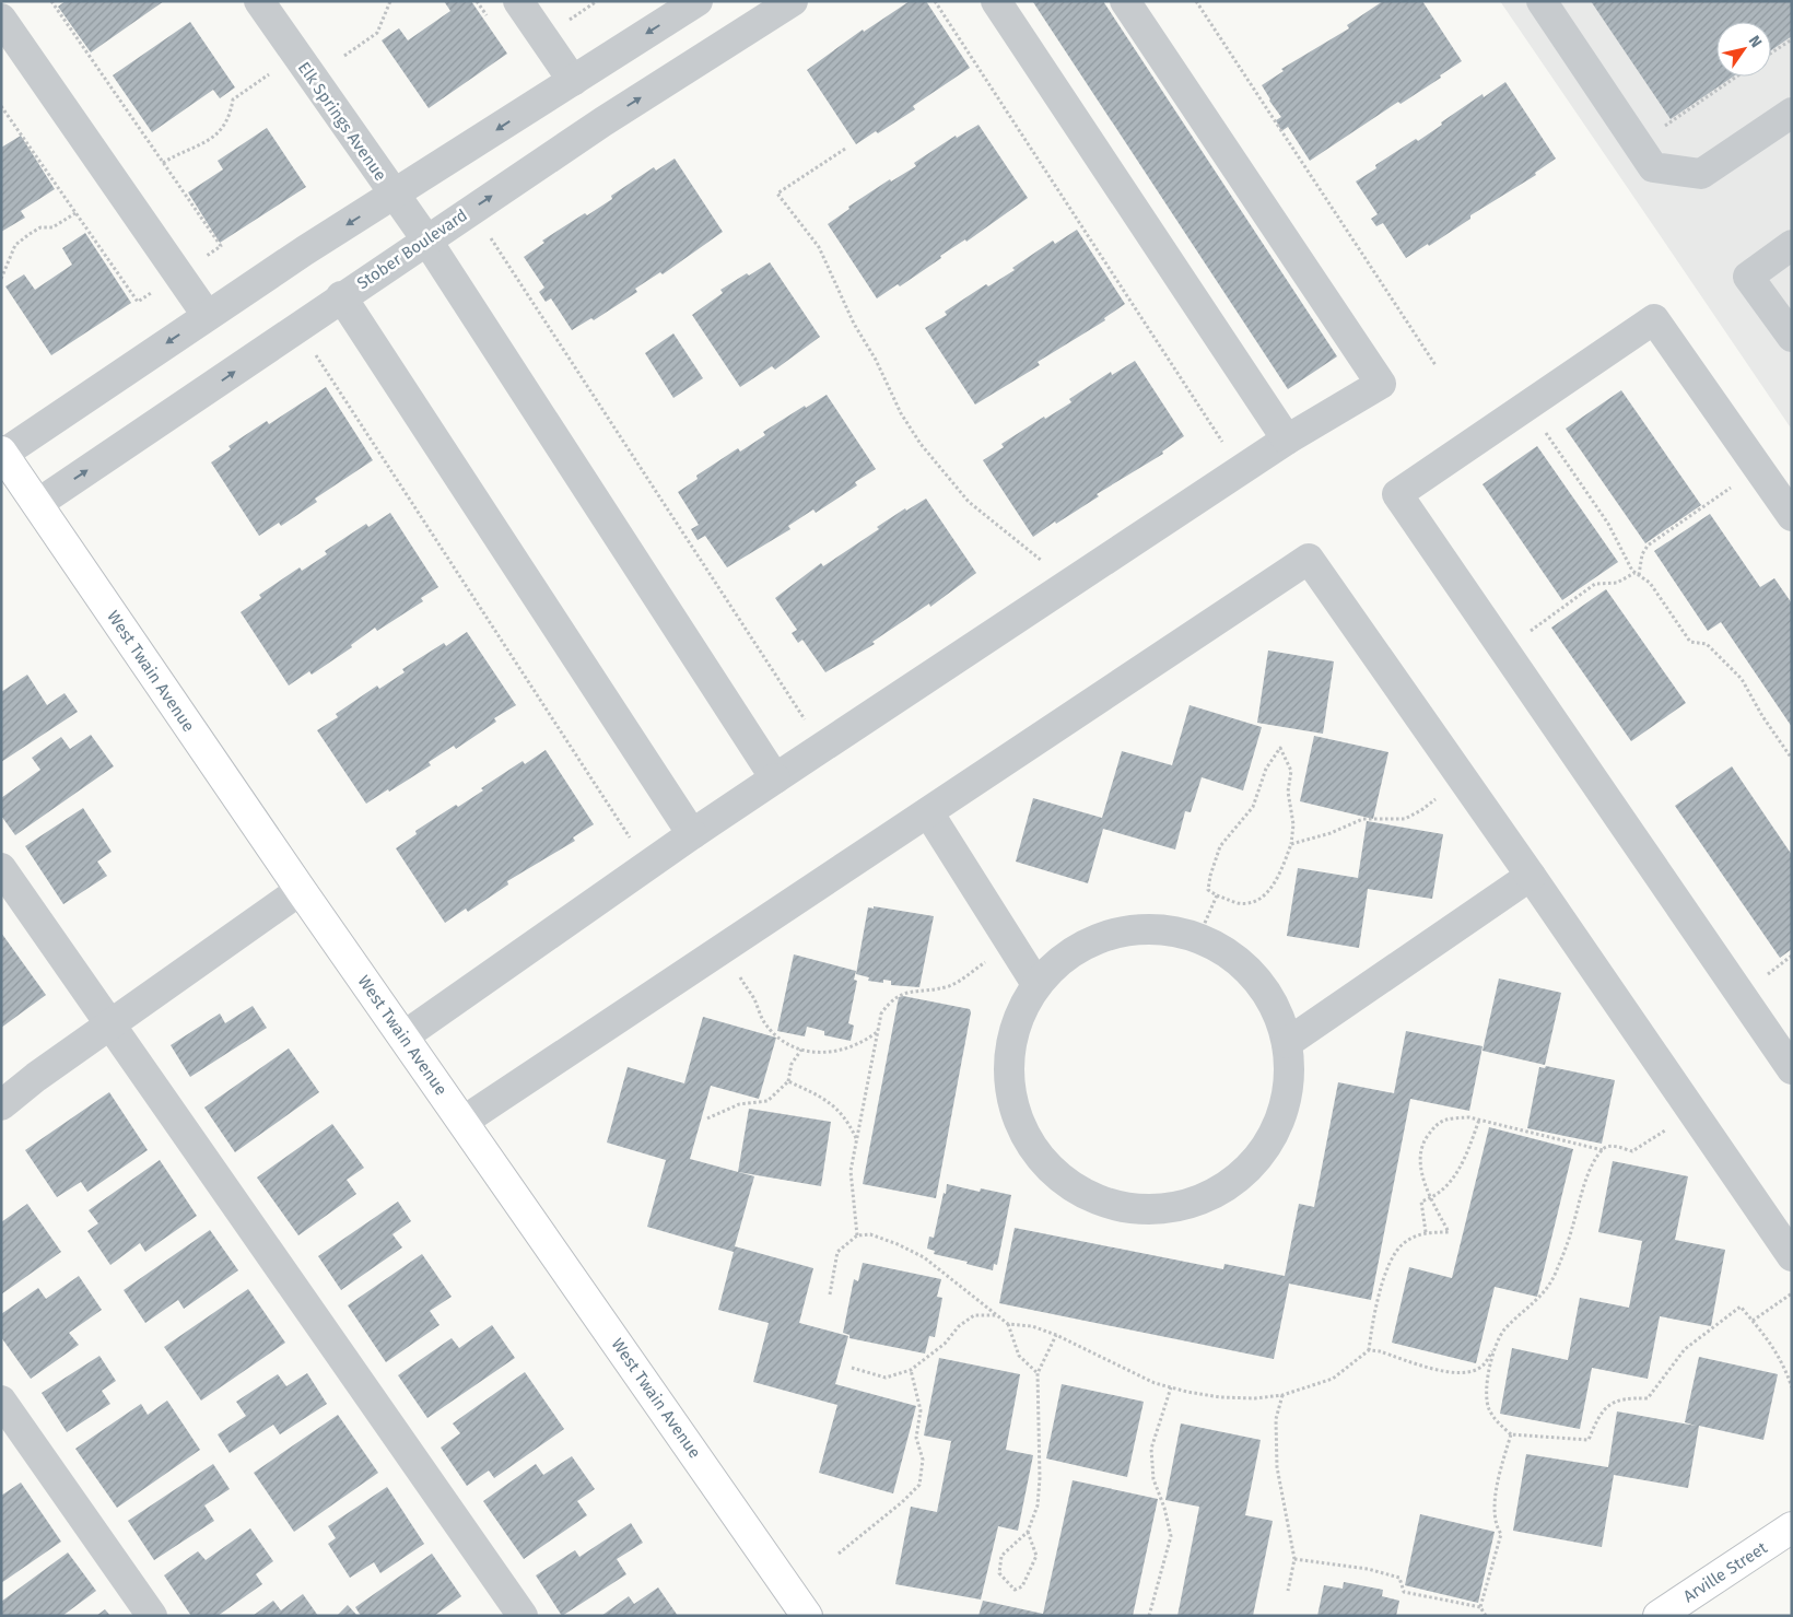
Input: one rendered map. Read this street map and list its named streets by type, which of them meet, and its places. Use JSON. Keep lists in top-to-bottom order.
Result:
{
  "streets": {
    "main road": ["West Twain Avenue", "Arville Street"],
    "street": ["Elk Springs Avenue", "Stober Boulevard"]
  },
  "crossings": [
    ["Elk Springs Avenue", "Stober Boulevard"],
    ["Stober Boulevard", "West Twain Avenue"]
  ],
  "north": "top right"
}
